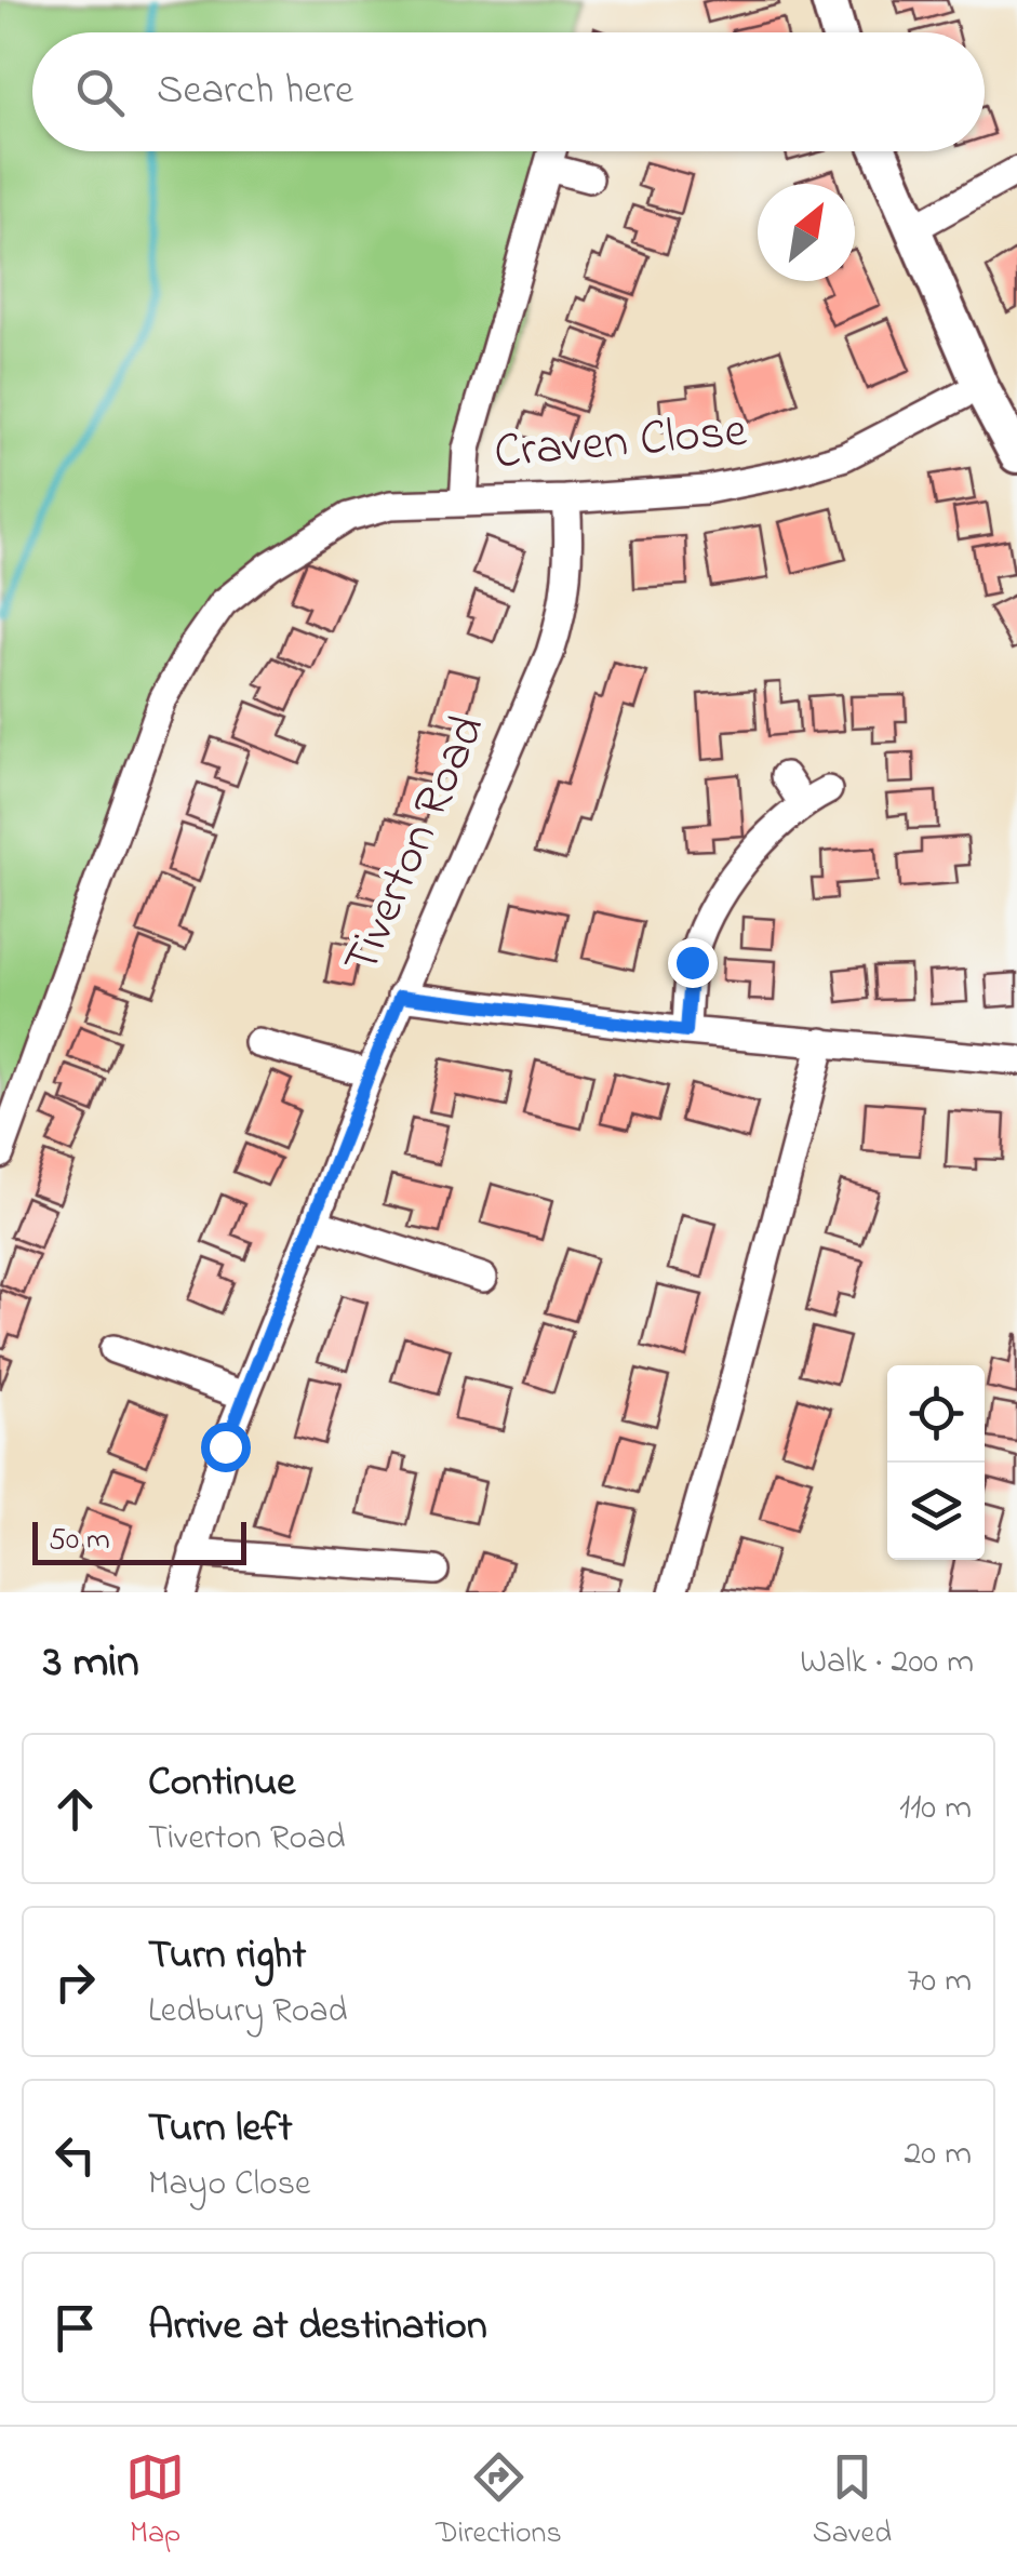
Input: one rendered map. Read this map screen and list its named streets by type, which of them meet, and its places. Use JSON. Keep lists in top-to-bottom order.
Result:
{
  "streets": {
    "street": ["Craven Close", "Tiverton Road"]
  },
  "crossings": [
    ["Craven Close", "Tiverton Road"]
  ],
  "scale_bar": "50 m",
  "north": "top right",
  "page": {
    "search": "Search here",
    "scale": "50 m",
    "heading": ["3 min", "Walk · 200 m"],
    "list": [
      ["Continue", "Tiverton Road", "110 m"],
      ["Turn right", "Ledbury Road", "70 m"],
      ["Turn left", "Mayo Close", "20 m"],
      "Arrive at destination"
    ],
    "nav": ["Map", "Directions", "Saved"]
  }
}
